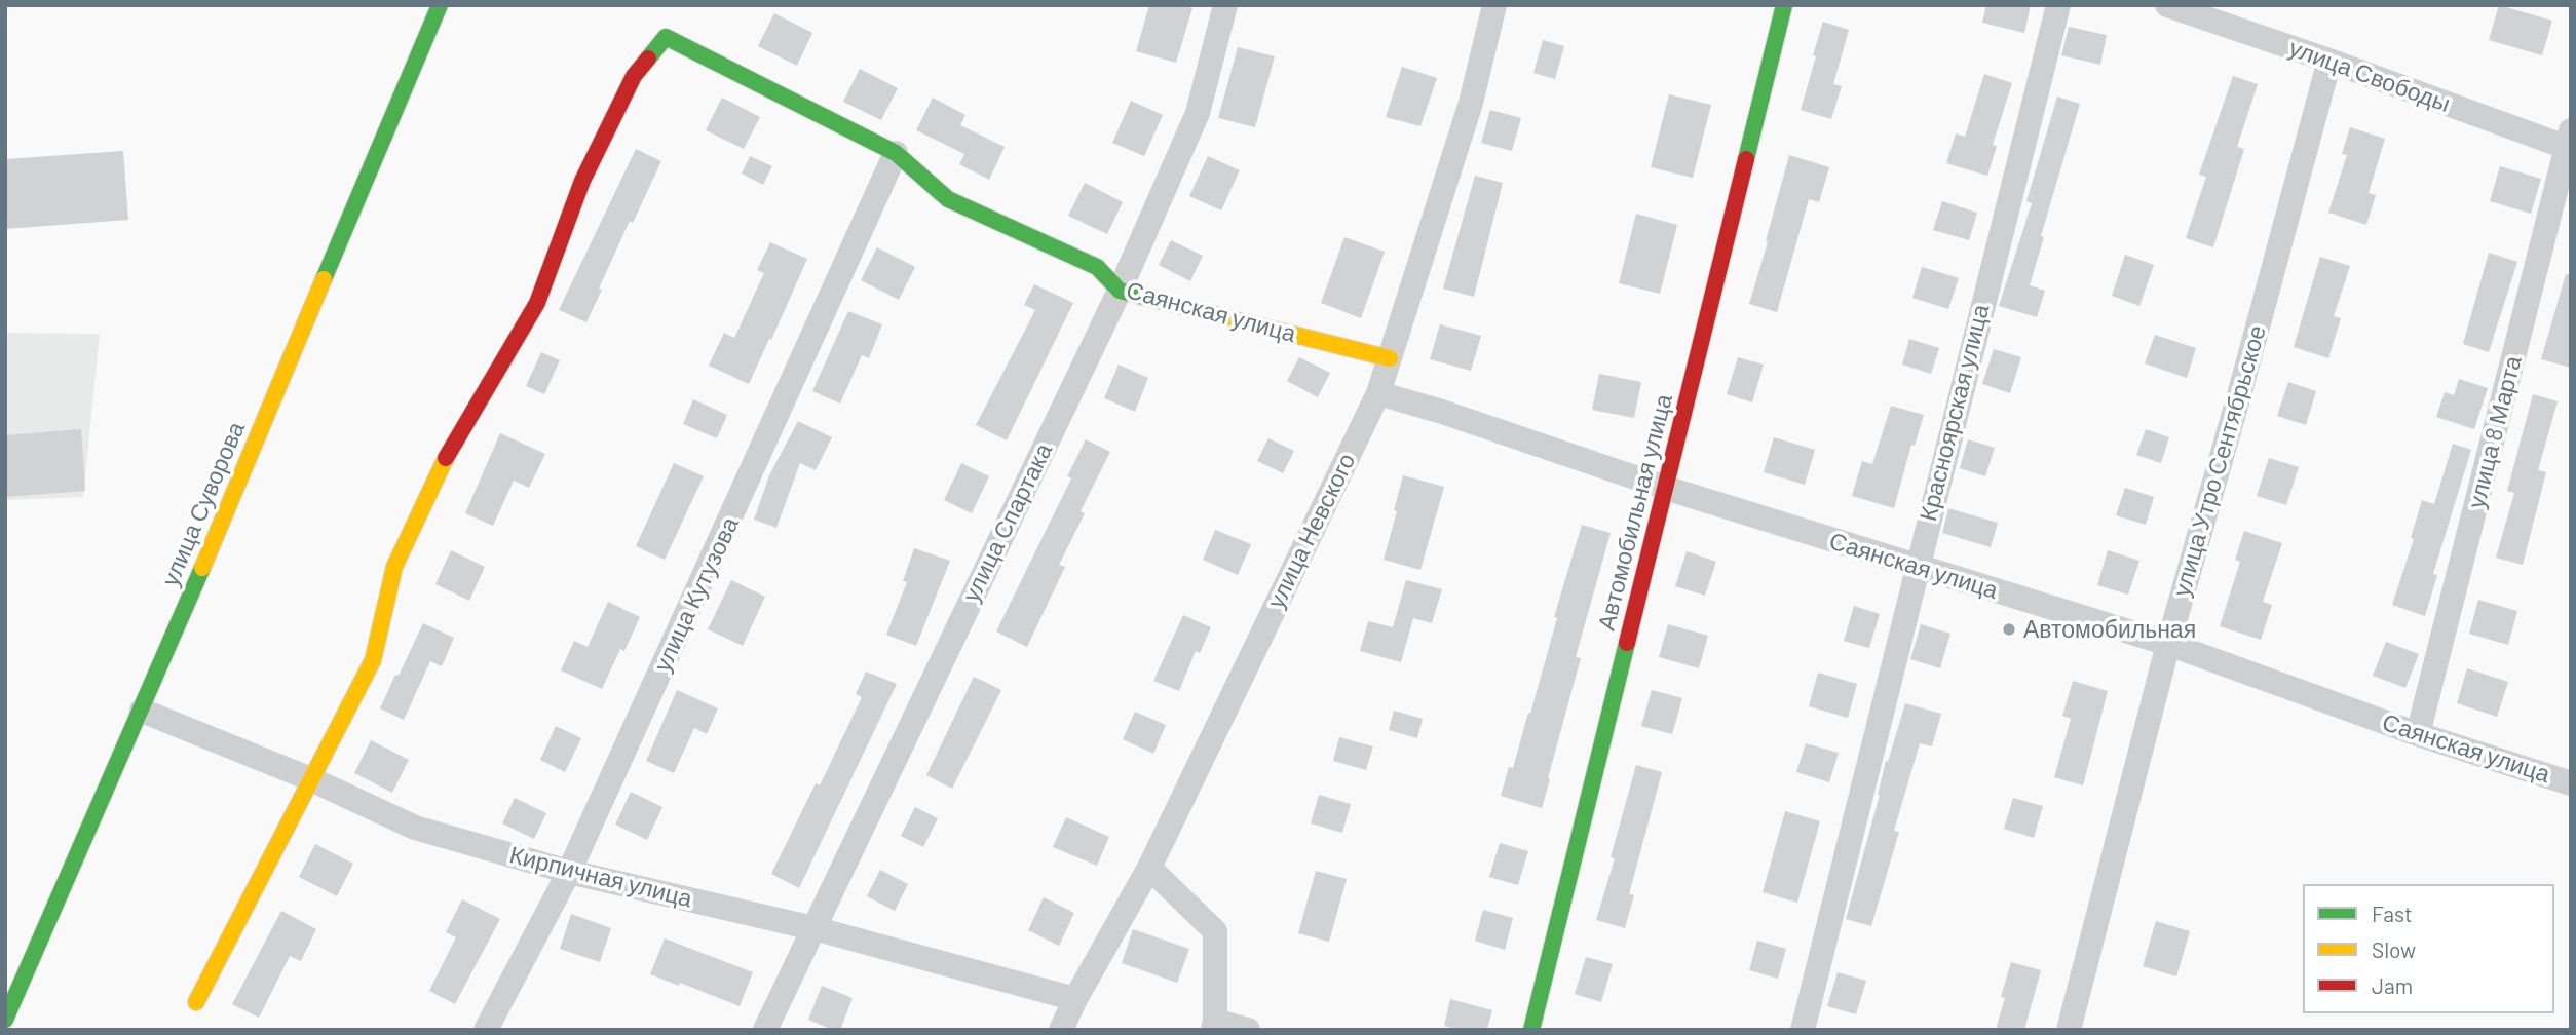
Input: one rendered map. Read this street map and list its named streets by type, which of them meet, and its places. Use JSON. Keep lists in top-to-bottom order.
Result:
{
  "streets": {
    "street": [
      "улица Свободы",
      "Саянская улица",
      "Красноярская улица",
      "улица 8 Марта",
      "улица Утро Сентябрьское",
      "улица Суворова",
      "Автомобильная улица",
      "улица Спартака",
      "улица Невского",
      "улица Кутузова",
      "Кирпичная улица"
    ]
  },
  "crossings": [
    ["улица Свободы", "улица 8 Марта"],
    ["улица Свободы", "улица Утро Сентябрьское"],
    ["Саянская улица", "Красноярская улица"],
    ["Саянская улица", "улица 8 Марта"],
    ["Саянская улица", "улица Утро Сентябрьское"],
    ["Саянская улица", "Автомобильная улица"],
    ["Саянская улица", "улица Спартака"],
    ["Саянская улица", "улица Невского"],
    ["Саянская улица", "улица Кутузова"],
    ["Саянская улица", "Кирпичная улица"],
    ["улица Суворова", "Кирпичная улица"],
    ["улица Спартака", "Кирпичная улица"],
    ["улица Невского", "Кирпичная улица"],
    ["улица Кутузова", "Кирпичная улица"]
  ],
  "places": ["Автомобильная"],
  "legend": ["Fast", "Slow", "Jam"]
}
